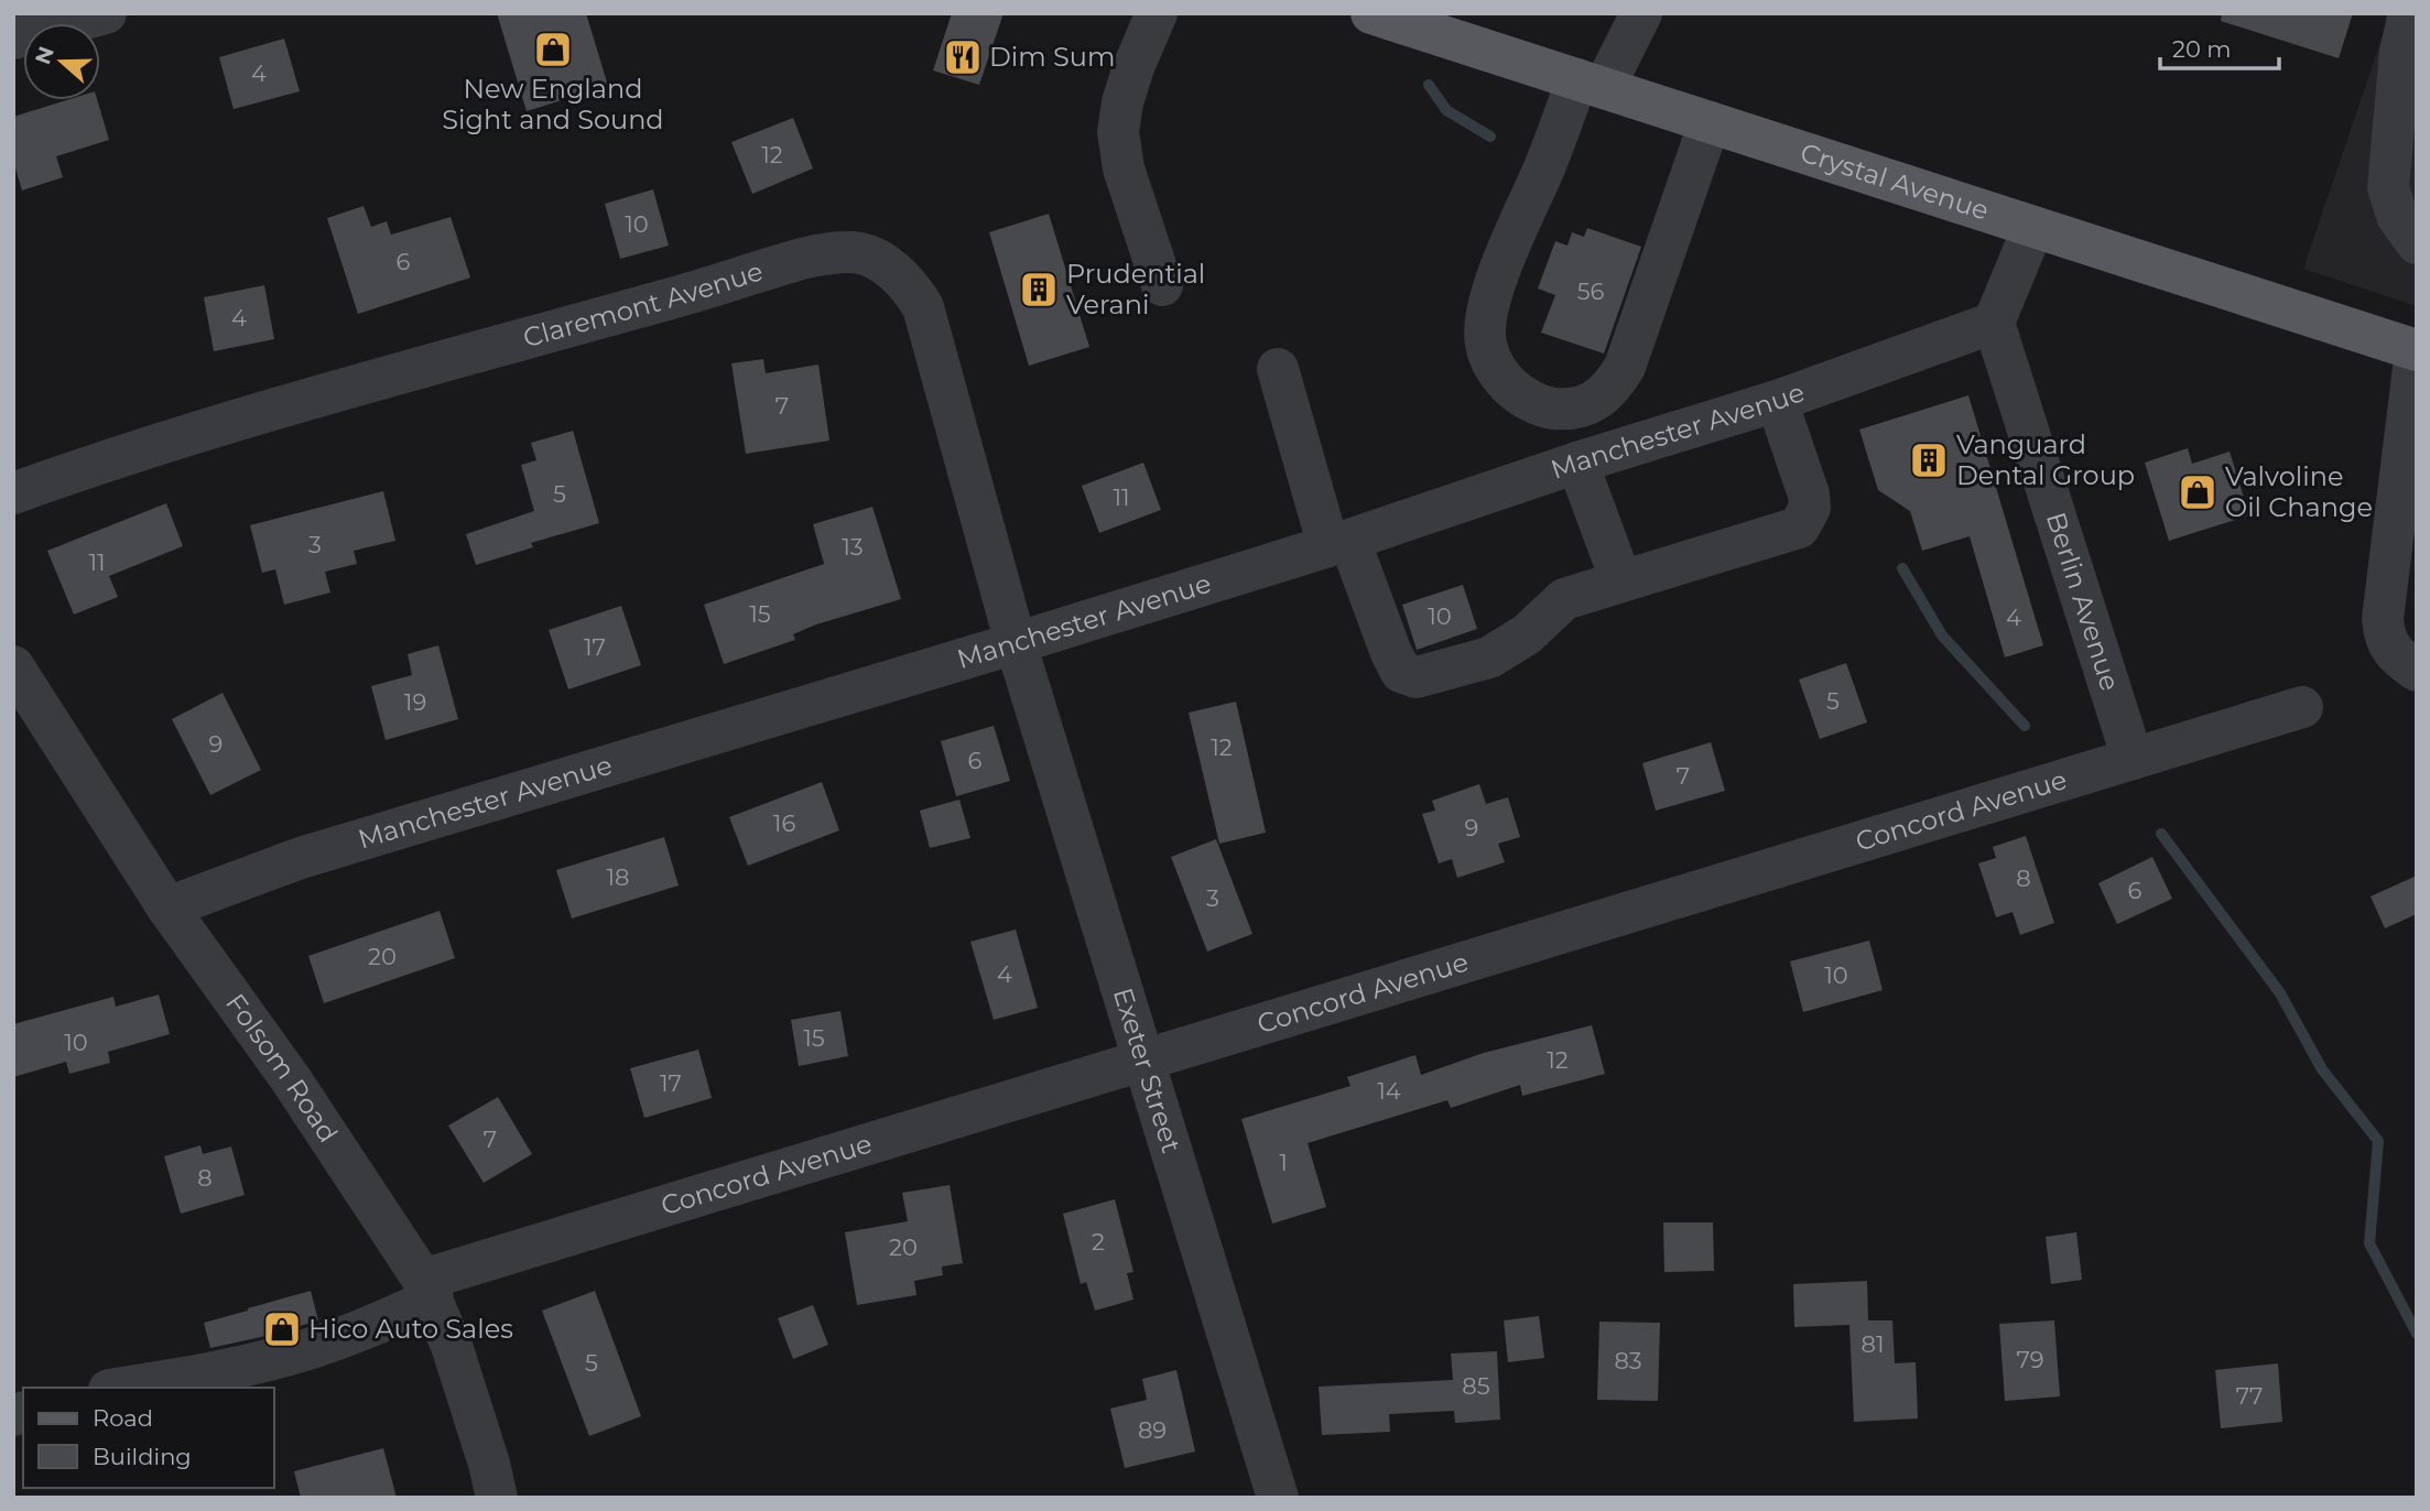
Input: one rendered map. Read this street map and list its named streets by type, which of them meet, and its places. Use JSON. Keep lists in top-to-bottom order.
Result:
{
  "streets": {
    "main road": ["Crystal Avenue"],
    "street": [
      "Claremont Avenue",
      "Manchester Avenue",
      "Berlin Avenue",
      "Concord Avenue",
      "Folsom Road",
      "Exeter Street"
    ]
  },
  "crossings": [
    ["Claremont Avenue", "Manchester Avenue"],
    ["Claremont Avenue", "Exeter Street"],
    ["Manchester Avenue", "Berlin Avenue"],
    ["Manchester Avenue", "Folsom Road"],
    ["Manchester Avenue", "Exeter Street"],
    ["Berlin Avenue", "Concord Avenue"],
    ["Concord Avenue", "Folsom Road"],
    ["Concord Avenue", "Exeter Street"]
  ],
  "places": {
    "shop": ["New England Sight and Sound", "Valvoline Oil Change", "Hico Auto Sales"],
    "restaurant": ["Dim Sum"],
    "building": ["Prudential Verani", "Vanguard Dental Group"]
  },
  "house_numbers": [
    "4",
    "12",
    "10",
    "6",
    "56",
    "4",
    "7",
    "5",
    "11",
    "3",
    "13",
    "11",
    "15",
    "10",
    "4",
    "17",
    "5",
    "19",
    "9",
    "12",
    "6",
    "7",
    "16",
    "9",
    "18",
    "8",
    "6",
    "3",
    "20",
    "4",
    "10",
    "15",
    "10",
    "12",
    "17",
    "14",
    "7",
    "1",
    "8",
    "2",
    "20",
    "81",
    "79",
    "83",
    "5",
    "85",
    "77",
    "89"
  ],
  "legend": ["Road", "Building"],
  "scale_bar": "20 m",
  "north": "left"
}
